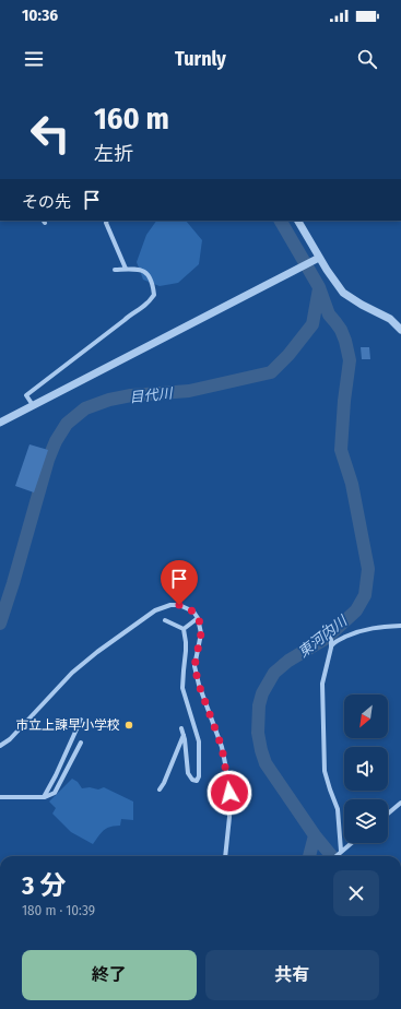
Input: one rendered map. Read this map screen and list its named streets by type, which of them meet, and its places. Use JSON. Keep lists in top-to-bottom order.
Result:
{
  "water": ["目代川", "東河内川"],
  "places": ["市立上諫早小学校"],
  "north": "bottom left",
  "page": {
    "status": "10:36",
    "header": "Turnly",
    "turn": ["160 m", "左折"],
    "then": "その先",
    "heading": ["3 分", "180 m · 10:39"],
    "buttons": ["終了", "共有"]
  }
}
